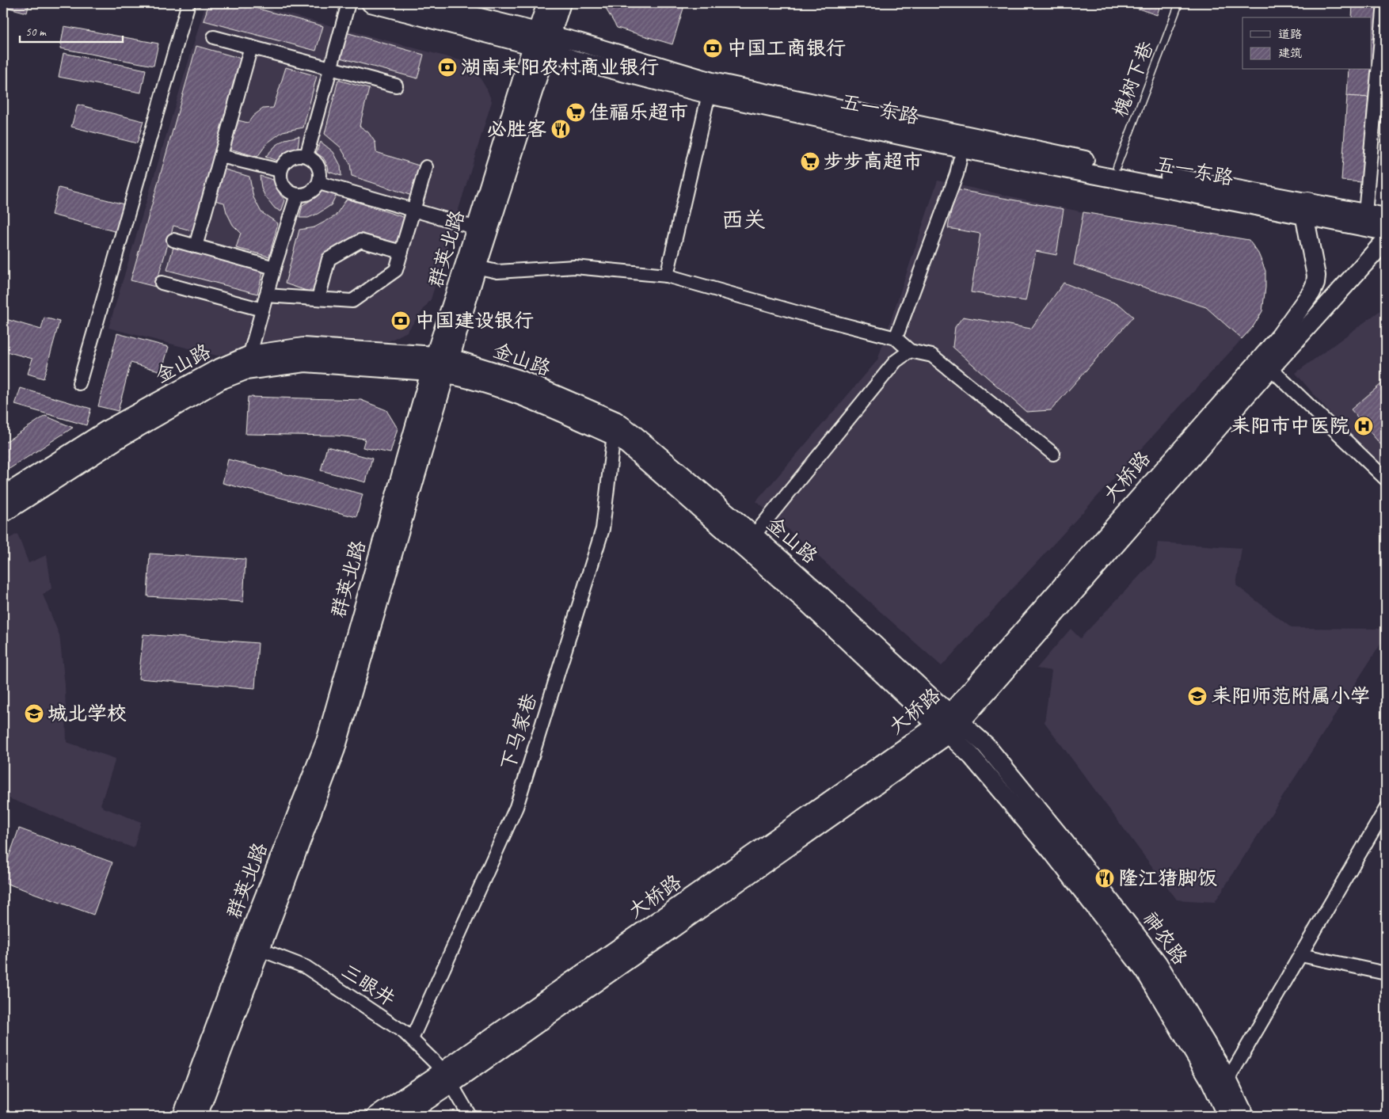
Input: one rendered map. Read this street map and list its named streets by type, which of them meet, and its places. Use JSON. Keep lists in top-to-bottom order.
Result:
{
  "streets": {
    "street": [
      "五一东路",
      "群英北路",
      "金山路",
      "大桥路",
      "下马家巷",
      "神农路",
      "三眼井"
    ],
    "lane": ["槐树下巷"]
  },
  "crossings": [
    ["槐树下巷", "五一东路"],
    ["五一东路", "群英北路"],
    ["五一东路", "大桥路"],
    ["群英北路", "金山路"],
    ["群英北路", "三眼井"],
    ["金山路", "大桥路"],
    ["金山路", "下马家巷"],
    ["金山路", "神农路"],
    ["大桥路", "神农路"],
    ["大桥路", "三眼井"],
    ["下马家巷", "三眼井"]
  ],
  "districts": ["西关"],
  "places": {
    "bank": ["中国工商银行", "湖南耒阳农村商业银行", "中国建设银行"],
    "supermarket": ["佳福乐超市", "步步高超市"],
    "restaurant": ["必胜客", "隆江猪脚饭"],
    "hospital": ["耒阳市中医院"],
    "school or university": ["耒阳师范附属小学", "城北学校"]
  },
  "legend": ["道路", "建筑"],
  "scale_bar": "50 m"
}
